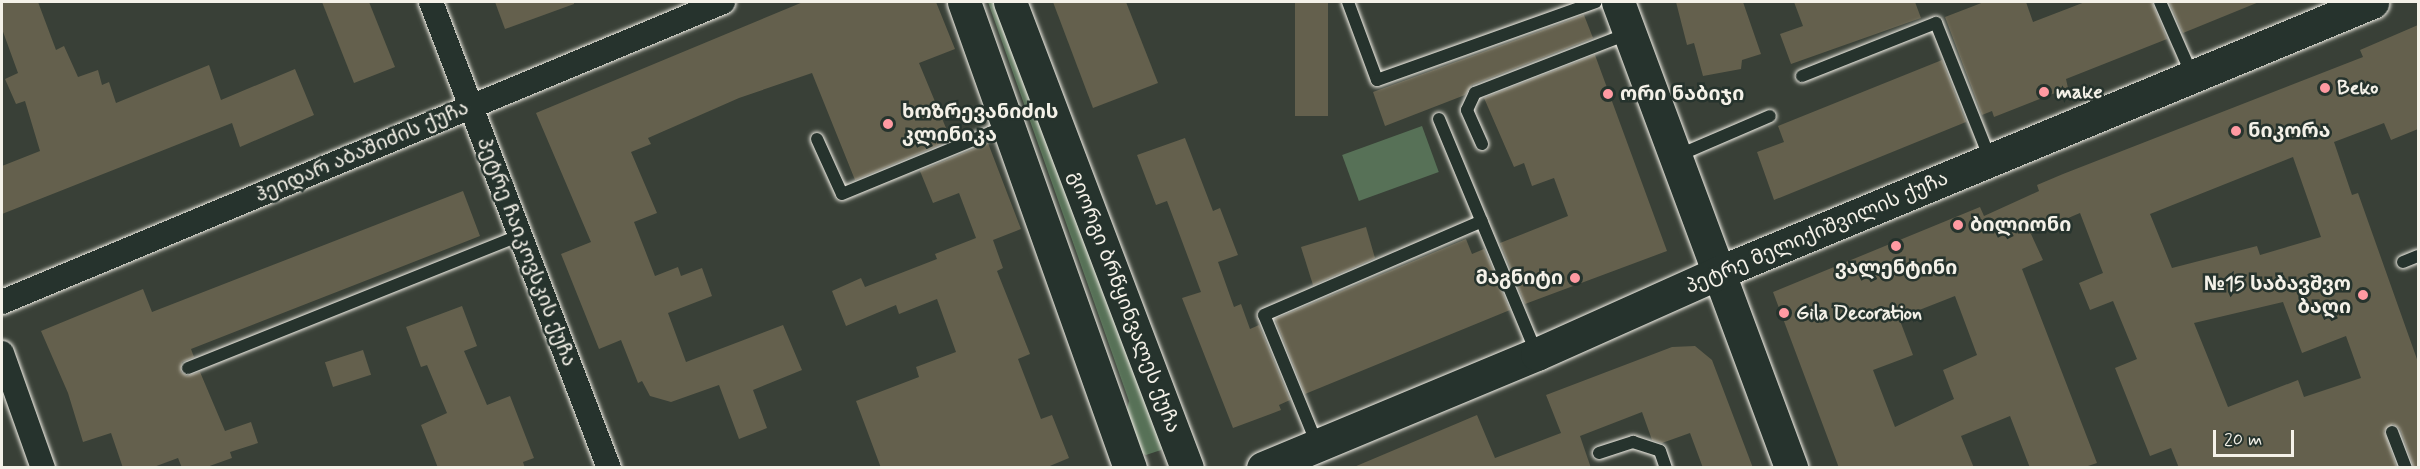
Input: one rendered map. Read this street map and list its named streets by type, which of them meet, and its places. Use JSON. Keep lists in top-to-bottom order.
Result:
{
  "streets": {
    "street": [
      "ჰეიდარ აბაშიძის ქუჩა",
      "პეტრე მელიქიშვილის ქუჩა",
      "პეტრე ჩაიკოვსკის ქუჩა",
      "გიორგი ბრწყინვალეს ქუჩა"
    ]
  },
  "crossings": [
    ["ჰეიდარ აბაშიძის ქუჩა", "პეტრე ჩაიკოვსკის ქუჩა"]
  ],
  "places": [
    "Beko",
    "make",
    "ორი ნაბიჯი",
    "ხოზრევანიძის კლინიკა",
    "ნიკორა",
    "ბილიონი",
    "ვალენტინი",
    "მაგნიტი",
    "№15 საბავშვო ბაღი",
    "Gila Decoration"
  ],
  "scale_bar": "20 m"
}
